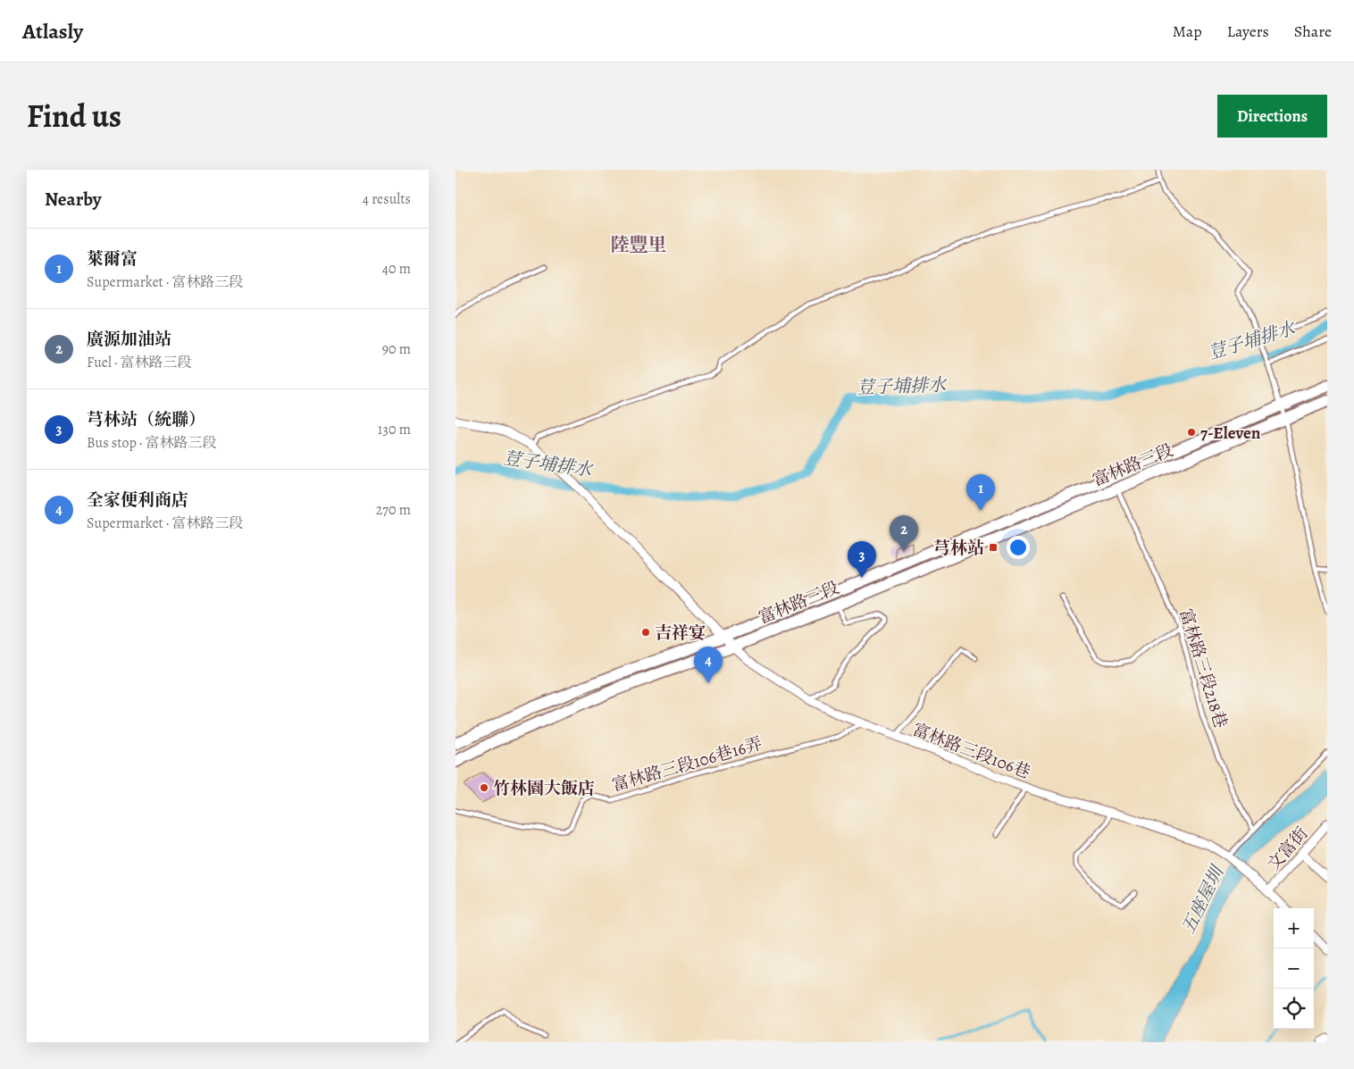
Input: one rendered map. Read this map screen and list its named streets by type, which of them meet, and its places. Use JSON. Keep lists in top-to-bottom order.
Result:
{
  "streets": {
    "main road": ["富林路三段"],
    "street": ["富林路三段106巷", "文富街"],
    "lane": ["富林路三段218巷", "富林路三段106巷16弄"]
  },
  "crossings": [
    ["富林路三段", "富林路三段218巷"],
    ["富林路三段", "富林路三段106巷"],
    ["富林路三段106巷", "富林路三段106巷16弄"],
    ["富林路三段106巷", "文富街"]
  ],
  "districts": ["陸豐里"],
  "water": ["荳子埔排水", "五座屋圳"],
  "places": {
    "other": ["7-Eleven", "吉祥宴", "竹林園大飯店"],
    "transit": ["芎林站"]
  },
  "page": {
    "header": "Atlasly",
    "nav": ["Map", "Layers", "Share"],
    "title": "Find us",
    "buttons": "Directions",
    "heading": ["Nearby", "4 results"],
    "list": [
      {
        "mark": "1",
        "name": "萊爾富",
        "note": "Supermarket · 富林路三段",
        "value": "40 m"
      },
      {
        "mark": "2",
        "name": "廣源加油站",
        "note": "Fuel · 富林路三段",
        "value": "90 m"
      },
      {
        "mark": "3",
        "name": "芎林站（統聯）",
        "note": "Bus stop · 富林路三段",
        "value": "130 m"
      },
      {
        "mark": "4",
        "name": "全家便利商店",
        "note": "Supermarket · 富林路三段",
        "value": "270 m"
      }
    ],
    "pins": [
      "1",
      "2",
      "3",
      "4"
    ],
    "map_buttons": ["+", "−"]
  }
}
